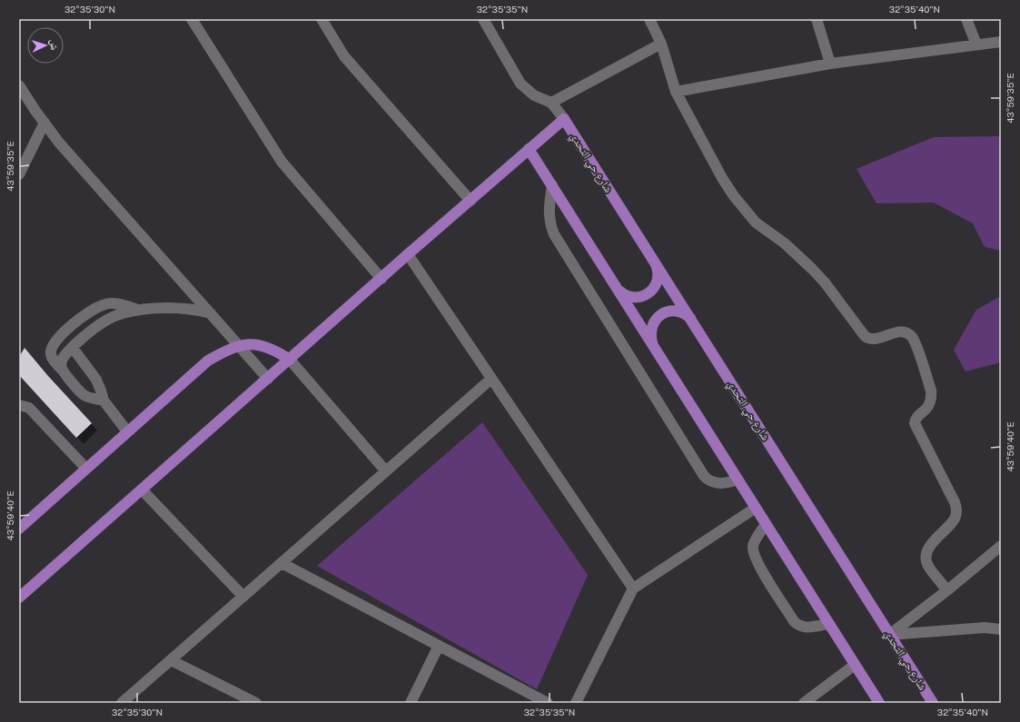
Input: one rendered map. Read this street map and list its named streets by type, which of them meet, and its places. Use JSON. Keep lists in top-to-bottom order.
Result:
{
  "streets": {
    "main road": ["شارع حي التحدي"]
  },
  "north": "right",
  "coordinates": [
    "32°35'30\"N",
    "32°35'35\"N",
    "32°35'40\"N",
    "43°59'35\"E",
    "43°59'40\"E"
  ]
}
